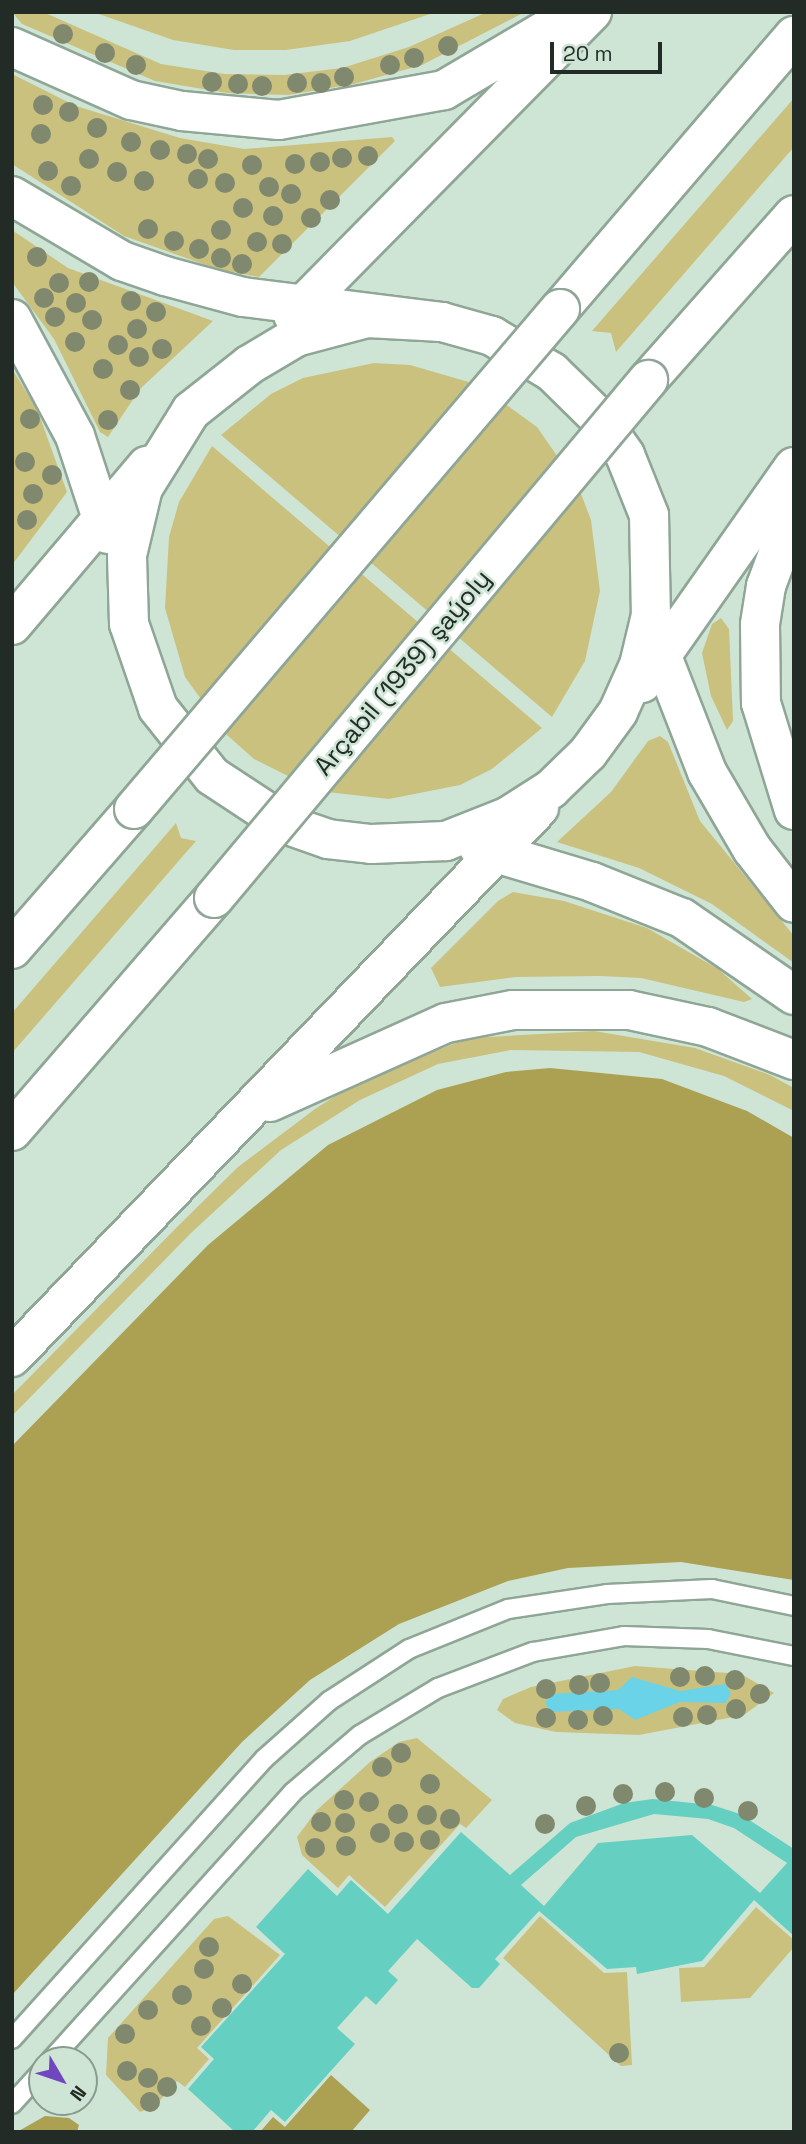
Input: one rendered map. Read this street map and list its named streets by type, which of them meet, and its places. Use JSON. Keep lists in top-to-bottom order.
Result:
{
  "streets": {
    "main road": ["Arçabil (1939) şaýoly"]
  },
  "scale_bar": "20 m",
  "north": "bottom right"
}
